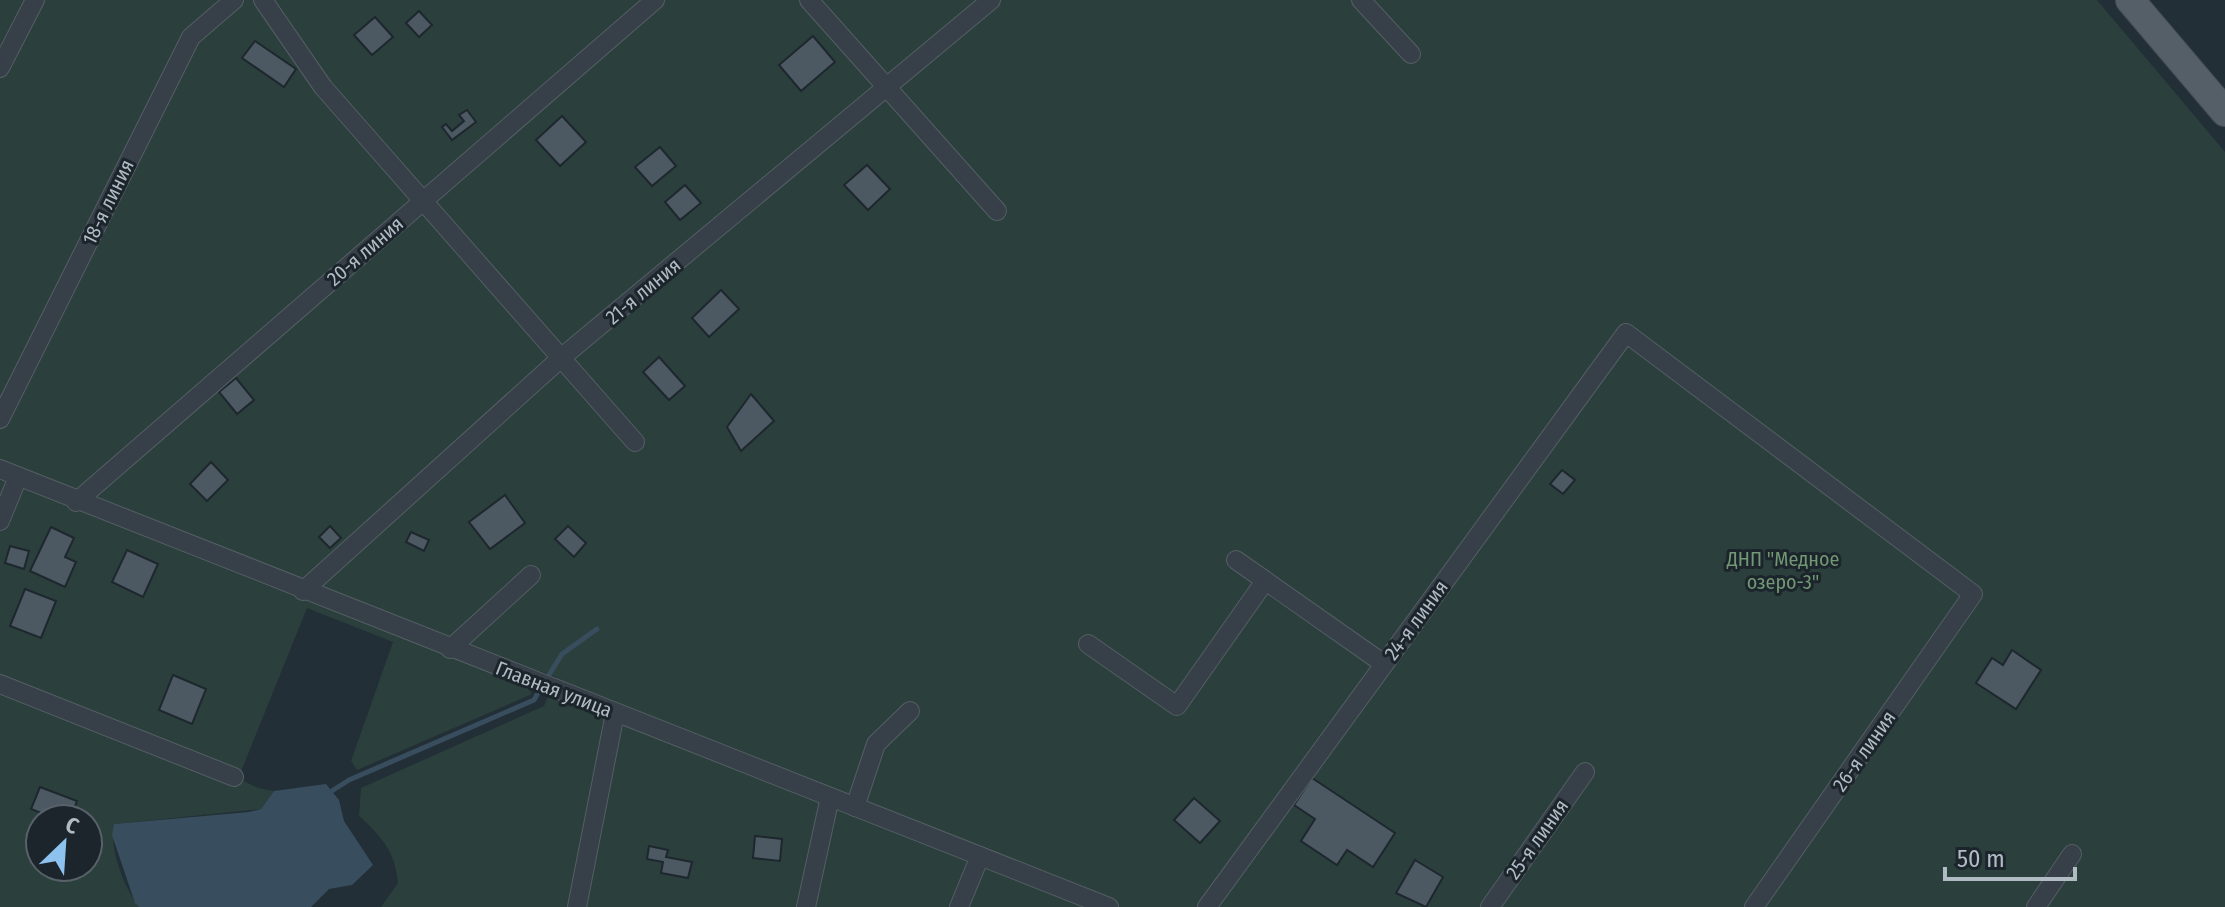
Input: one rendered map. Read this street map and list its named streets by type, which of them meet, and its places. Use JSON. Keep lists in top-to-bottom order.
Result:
{
  "streets": {
    "street": [
      "18-я линия",
      "20-я линия",
      "21-я линия",
      "24-я линия",
      "Главная улица",
      "26-я линия",
      "25-я линия"
    ]
  },
  "crossings": [
    ["20-я линия", "Главная улица"],
    ["21-я линия", "Главная улица"],
    ["24-я линия", "26-я линия"]
  ],
  "parks": ["ДНП \"Медное озеро-3\""],
  "scale_bar": "50 m",
  "north": "top right"
}
